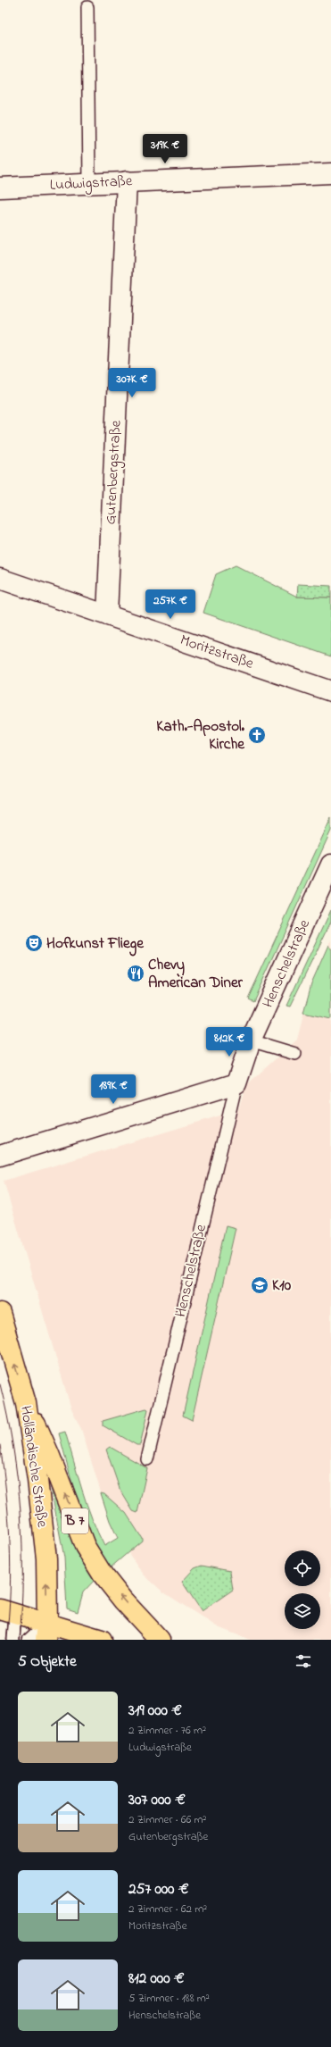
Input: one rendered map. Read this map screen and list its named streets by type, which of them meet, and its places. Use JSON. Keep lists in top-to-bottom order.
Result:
{
  "streets": {
    "main road": ["Holländische Straße", "B 7"],
    "street": [
      "Ludwigstraße",
      "Gutenbergstraße",
      "Moritzstraße",
      "Henschelstraße"
    ]
  },
  "crossings": [
    ["Ludwigstraße", "Gutenbergstraße"],
    ["Gutenbergstraße", "Moritzstraße"],
    ["Holländische Straße", "B 7"]
  ],
  "places": {
    "church": ["Kath.-Apostol. Kirche"],
    "theatre": ["Hofkunst Fliege"],
    "restaurant": ["Chevy American Diner"],
    "school or university": ["K10"]
  },
  "page": {
    "price": [
      "319K €",
      "307K €",
      "257K €",
      "812K €",
      "189K €"
    ],
    "heading": "5 Objekte",
    "list": [
      {
        "name": "319 000 €",
        "note": "2 Zimmer · 76 m² · Ludwigstraße"
      },
      {
        "name": "307 000 €",
        "note": "2 Zimmer · 66 m² · Gutenbergstraße"
      },
      {
        "name": "257 000 €",
        "note": "2 Zimmer · 62 m² · Moritzstraße"
      },
      {
        "name": "812 000 €",
        "note": "5 Zimmer · 188 m² · Henschelstraße"
      }
    ]
  }
}
